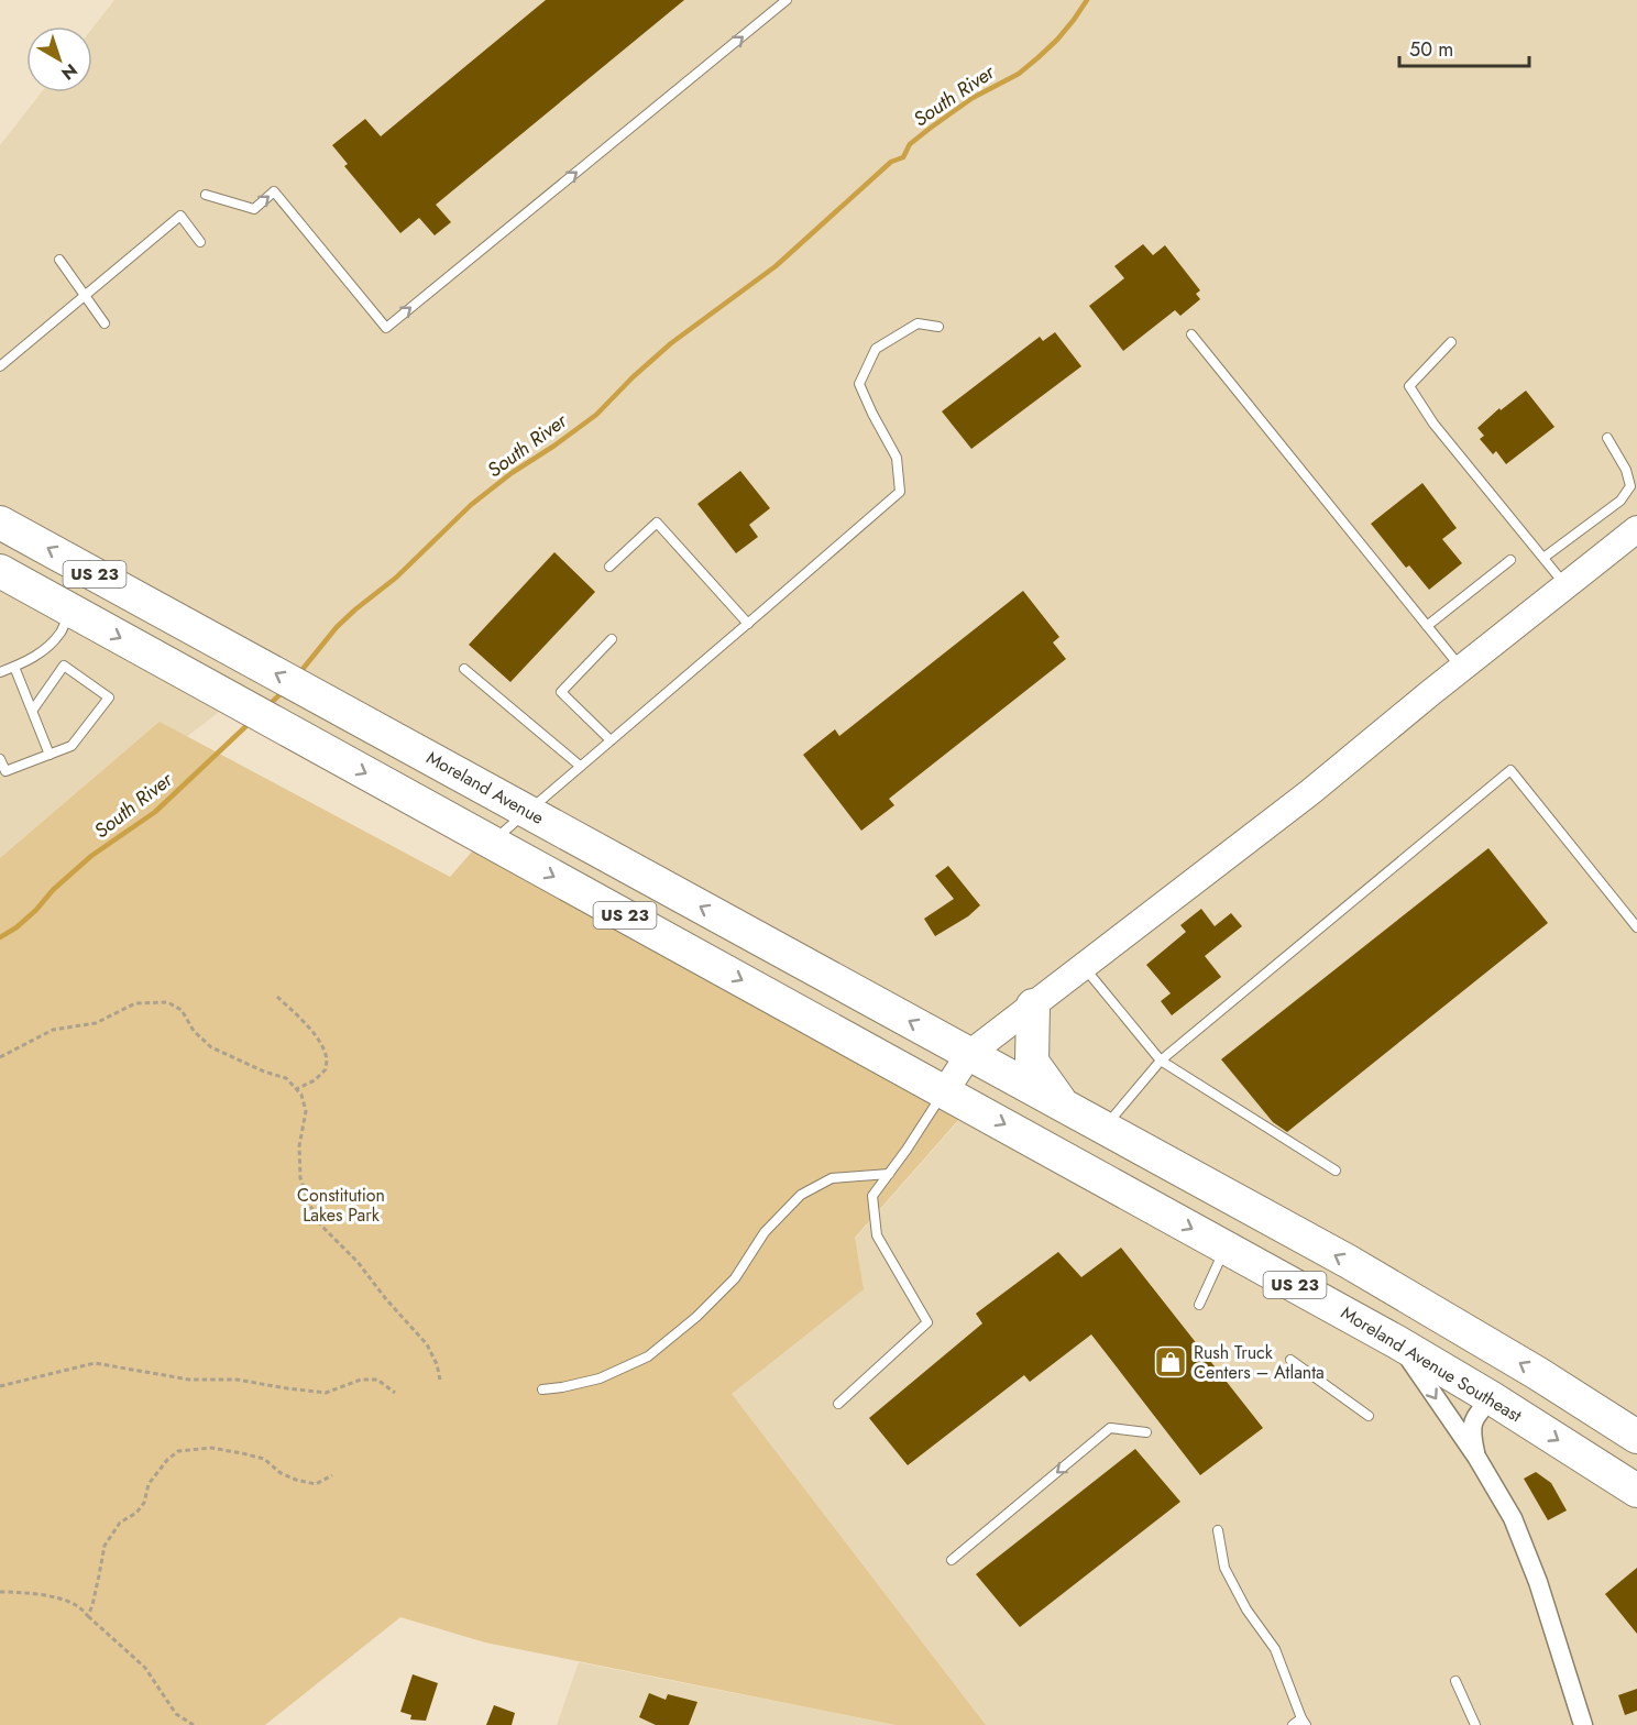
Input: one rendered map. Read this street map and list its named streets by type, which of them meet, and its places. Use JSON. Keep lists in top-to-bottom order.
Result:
{
  "streets": {
    "highway": ["US 23", "Moreland Avenue", "Moreland Avenue Southeast"]
  },
  "crossings": [
    ["US 23", "Moreland Avenue"],
    ["US 23", "Moreland Avenue Southeast"]
  ],
  "water": ["South River"],
  "parks": ["Constitution Lakes Park"],
  "places": {
    "shop": ["Rush Truck Centers – Atlanta"]
  },
  "scale_bar": "50 m",
  "north": "bottom right"
}
